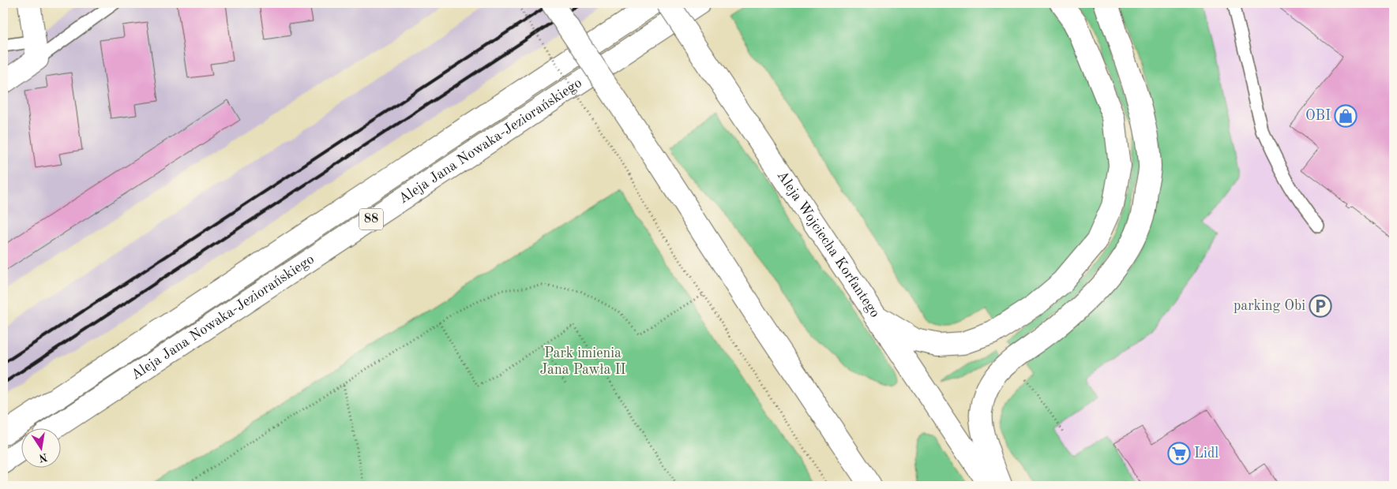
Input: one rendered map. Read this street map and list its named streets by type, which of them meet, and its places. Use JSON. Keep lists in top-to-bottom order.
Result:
{
  "streets": {
    "main road": ["Aleja Jana Nowaka-Jeziorańskiego", "88", "Aleja Wojciecha Korfantego"]
  },
  "parks": ["Park imienia Jana Pawła II"],
  "places": {
    "shop": ["OBI"],
    "parking": ["parking Obi"],
    "supermarket": ["Lidl"]
  },
  "north": "bottom"
}
